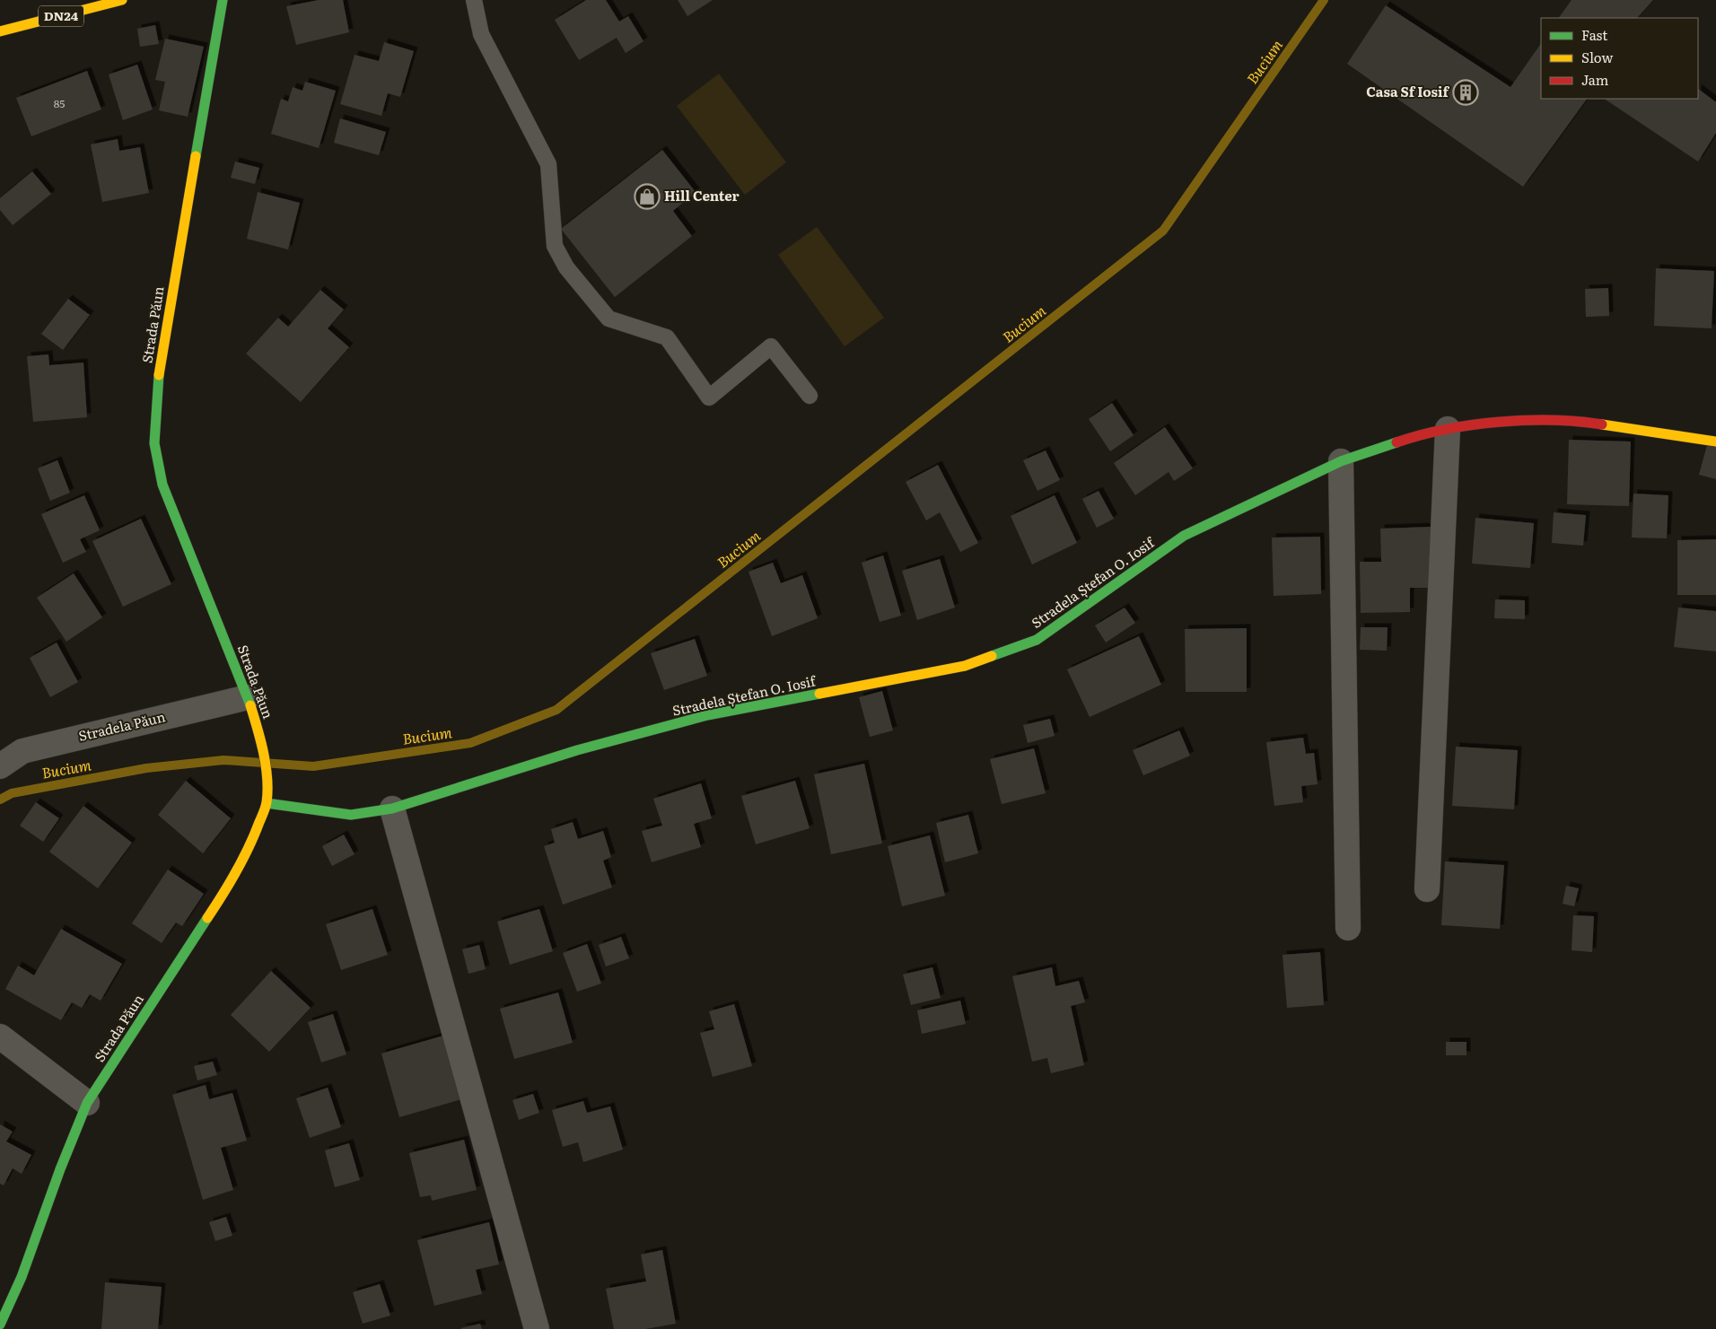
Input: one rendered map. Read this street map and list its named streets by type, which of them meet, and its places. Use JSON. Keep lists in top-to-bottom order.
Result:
{
  "streets": {
    "street": [
      "DN24",
      "Strada Păun",
      "Stradela Ștefan O. Iosif",
      "Stradela Păun"
    ]
  },
  "crossings": [
    ["Strada Păun", "Stradela Ștefan O. Iosif"],
    ["Strada Păun", "Stradela Păun"]
  ],
  "water": ["Bucium"],
  "places": {
    "building": ["Casa Sf Iosif"],
    "shop": ["Hill Center"]
  },
  "house_numbers": ["85"],
  "legend": ["Fast", "Slow", "Jam"]
}
